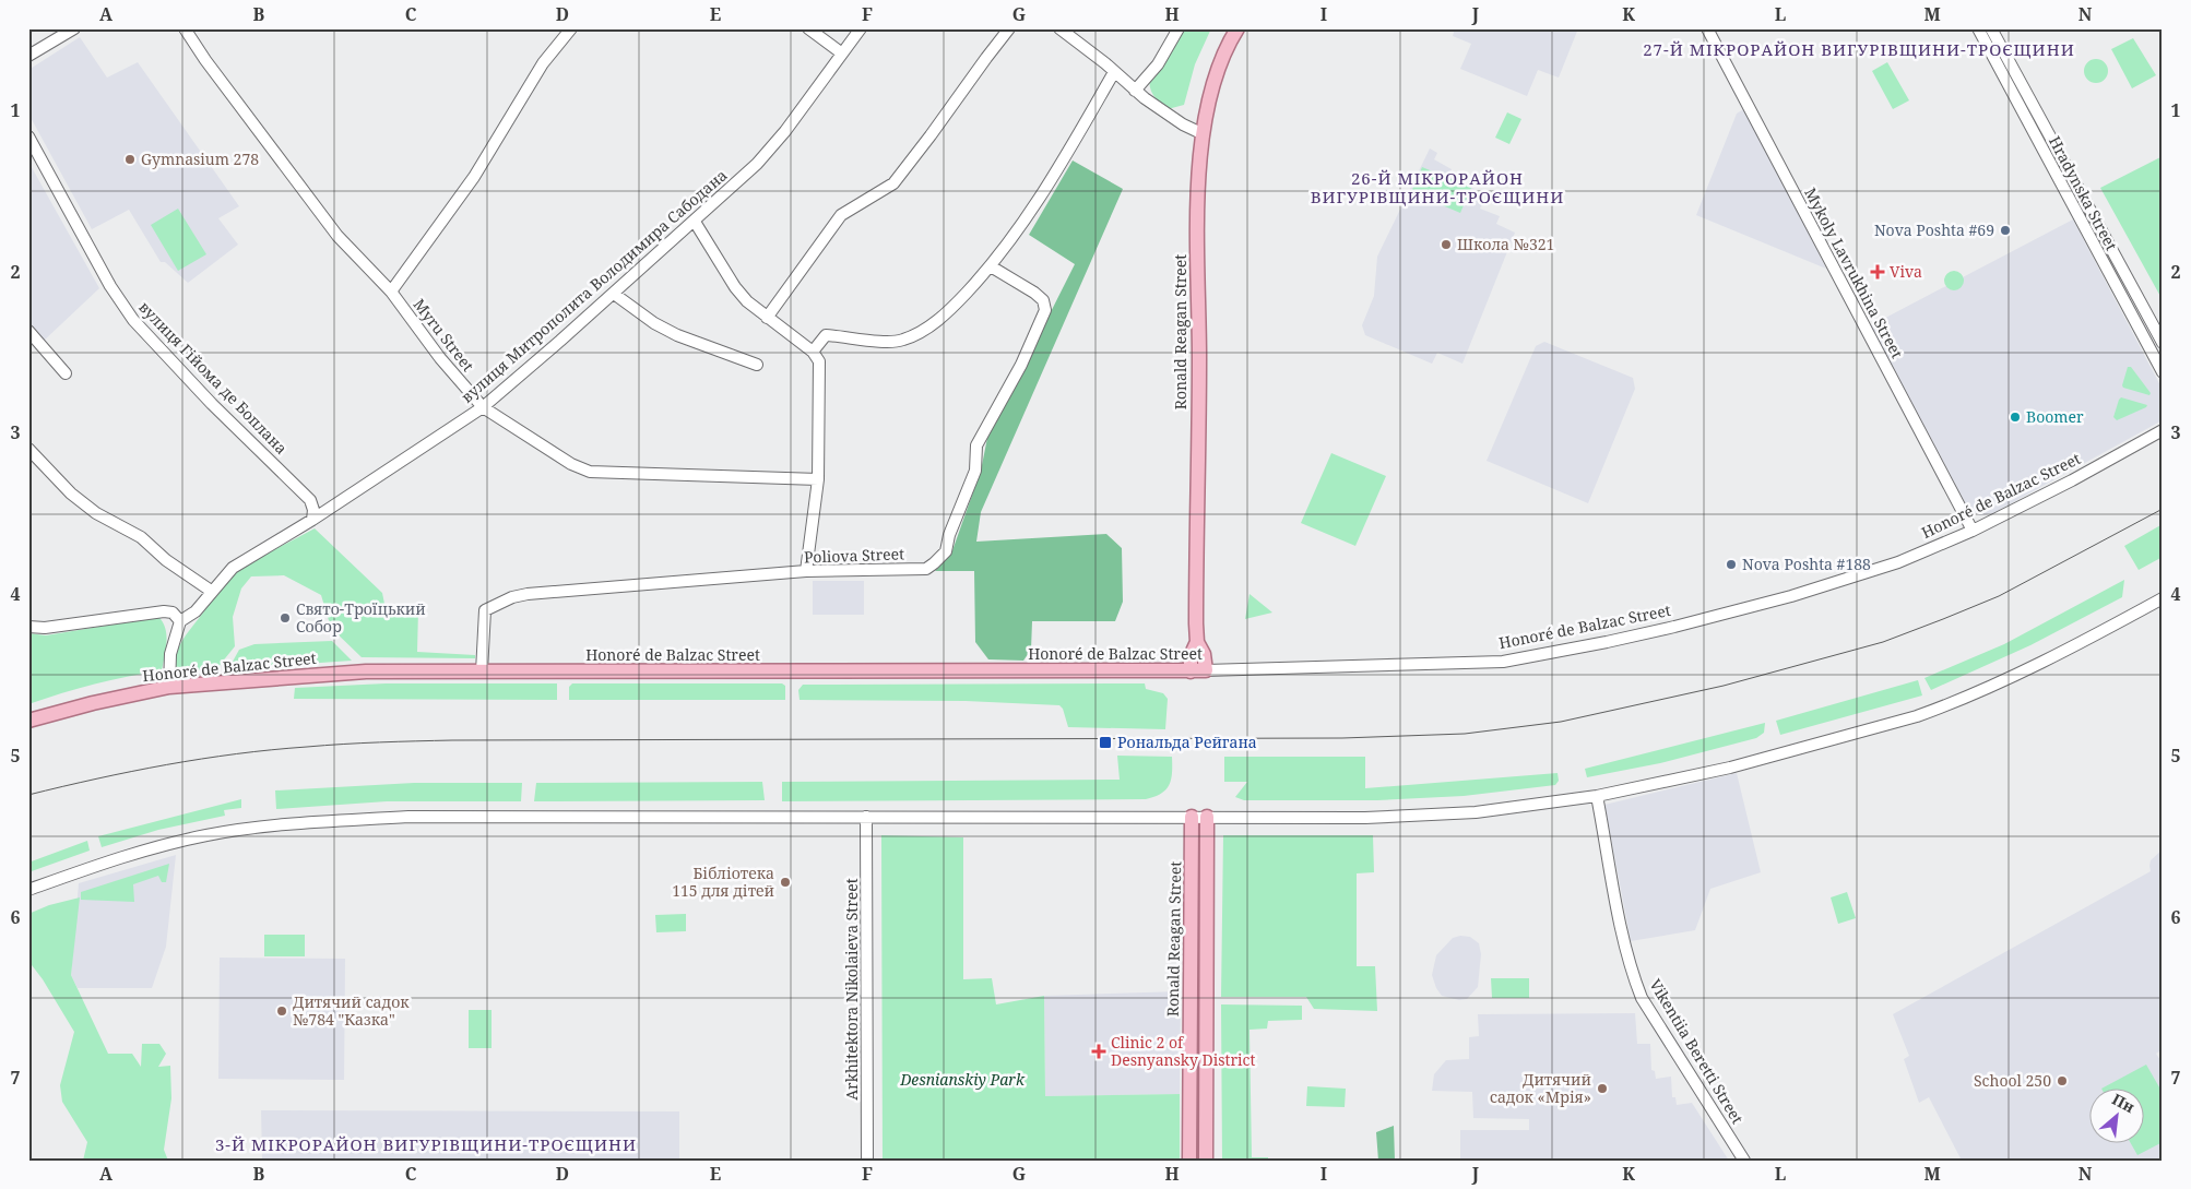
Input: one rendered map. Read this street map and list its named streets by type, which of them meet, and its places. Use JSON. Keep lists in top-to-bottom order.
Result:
{
  "streets": {
    "main road": ["Ronald Reagan Street", "Honoré de Balzac Street"],
    "street": [
      "Hradynska Street",
      "Mykoly Lavrukhina Street",
      "вулиця Митрополита Володимира Сабодана",
      "Myru Street",
      "вулиця Гійома де Боплана",
      "Poliova Street",
      "Arkhitektora Nikolaieva Street",
      "Vikentiia Beretti Street"
    ]
  },
  "crossings": [
    ["Mykoly Lavrukhina Street", "Honoré de Balzac Street"],
    ["вулиця Митрополита Володимира Сабодана", "Myru Street"],
    ["вулиця Митрополита Володимира Сабодана", "вулиця Гійома де Боплана"],
    ["Ronald Reagan Street", "Honoré de Balzac Street"],
    ["Honoré de Balzac Street", "Poliova Street"]
  ],
  "districts": ["27-Й МІКРОРАЙОН ВИГУРІВЩИНИ-ТРОЄЩИНИ", "26-Й МІКРОРАЙОН ВИГУРІВЩИНИ-ТРОЄЩИНИ", "3-Й МІКРОРАЙОН ВИГУРІВЩИНИ-ТРОЄЩИНИ"],
  "parks": ["Desnianskiy Park"],
  "places": {
    "other": [
      "Gymnasium 278",
      "Nova Poshta #69",
      "Школа №321",
      "Boomer",
      "Nova Poshta #188",
      "Свято-Троїцький Собор",
      "Бібліотека 115 для дітей",
      "Дитячий садок №784 \"Казка\"",
      "School 250",
      "Дитячий садок «Мрія»"
    ],
    "health": ["Viva", "Clinic 2 of Desnyansky District"],
    "transit": ["Рональда Рейгана"]
  },
  "north": "top right",
  "grid": {
    "columns": [
      "A",
      "B",
      "C",
      "D",
      "E",
      "F",
      "G",
      "H",
      "I",
      "J",
      "K",
      "L",
      "M",
      "N"
    ],
    "rows": [
      "1",
      "2",
      "3",
      "4",
      "5",
      "6",
      "7"
    ]
  }
}
